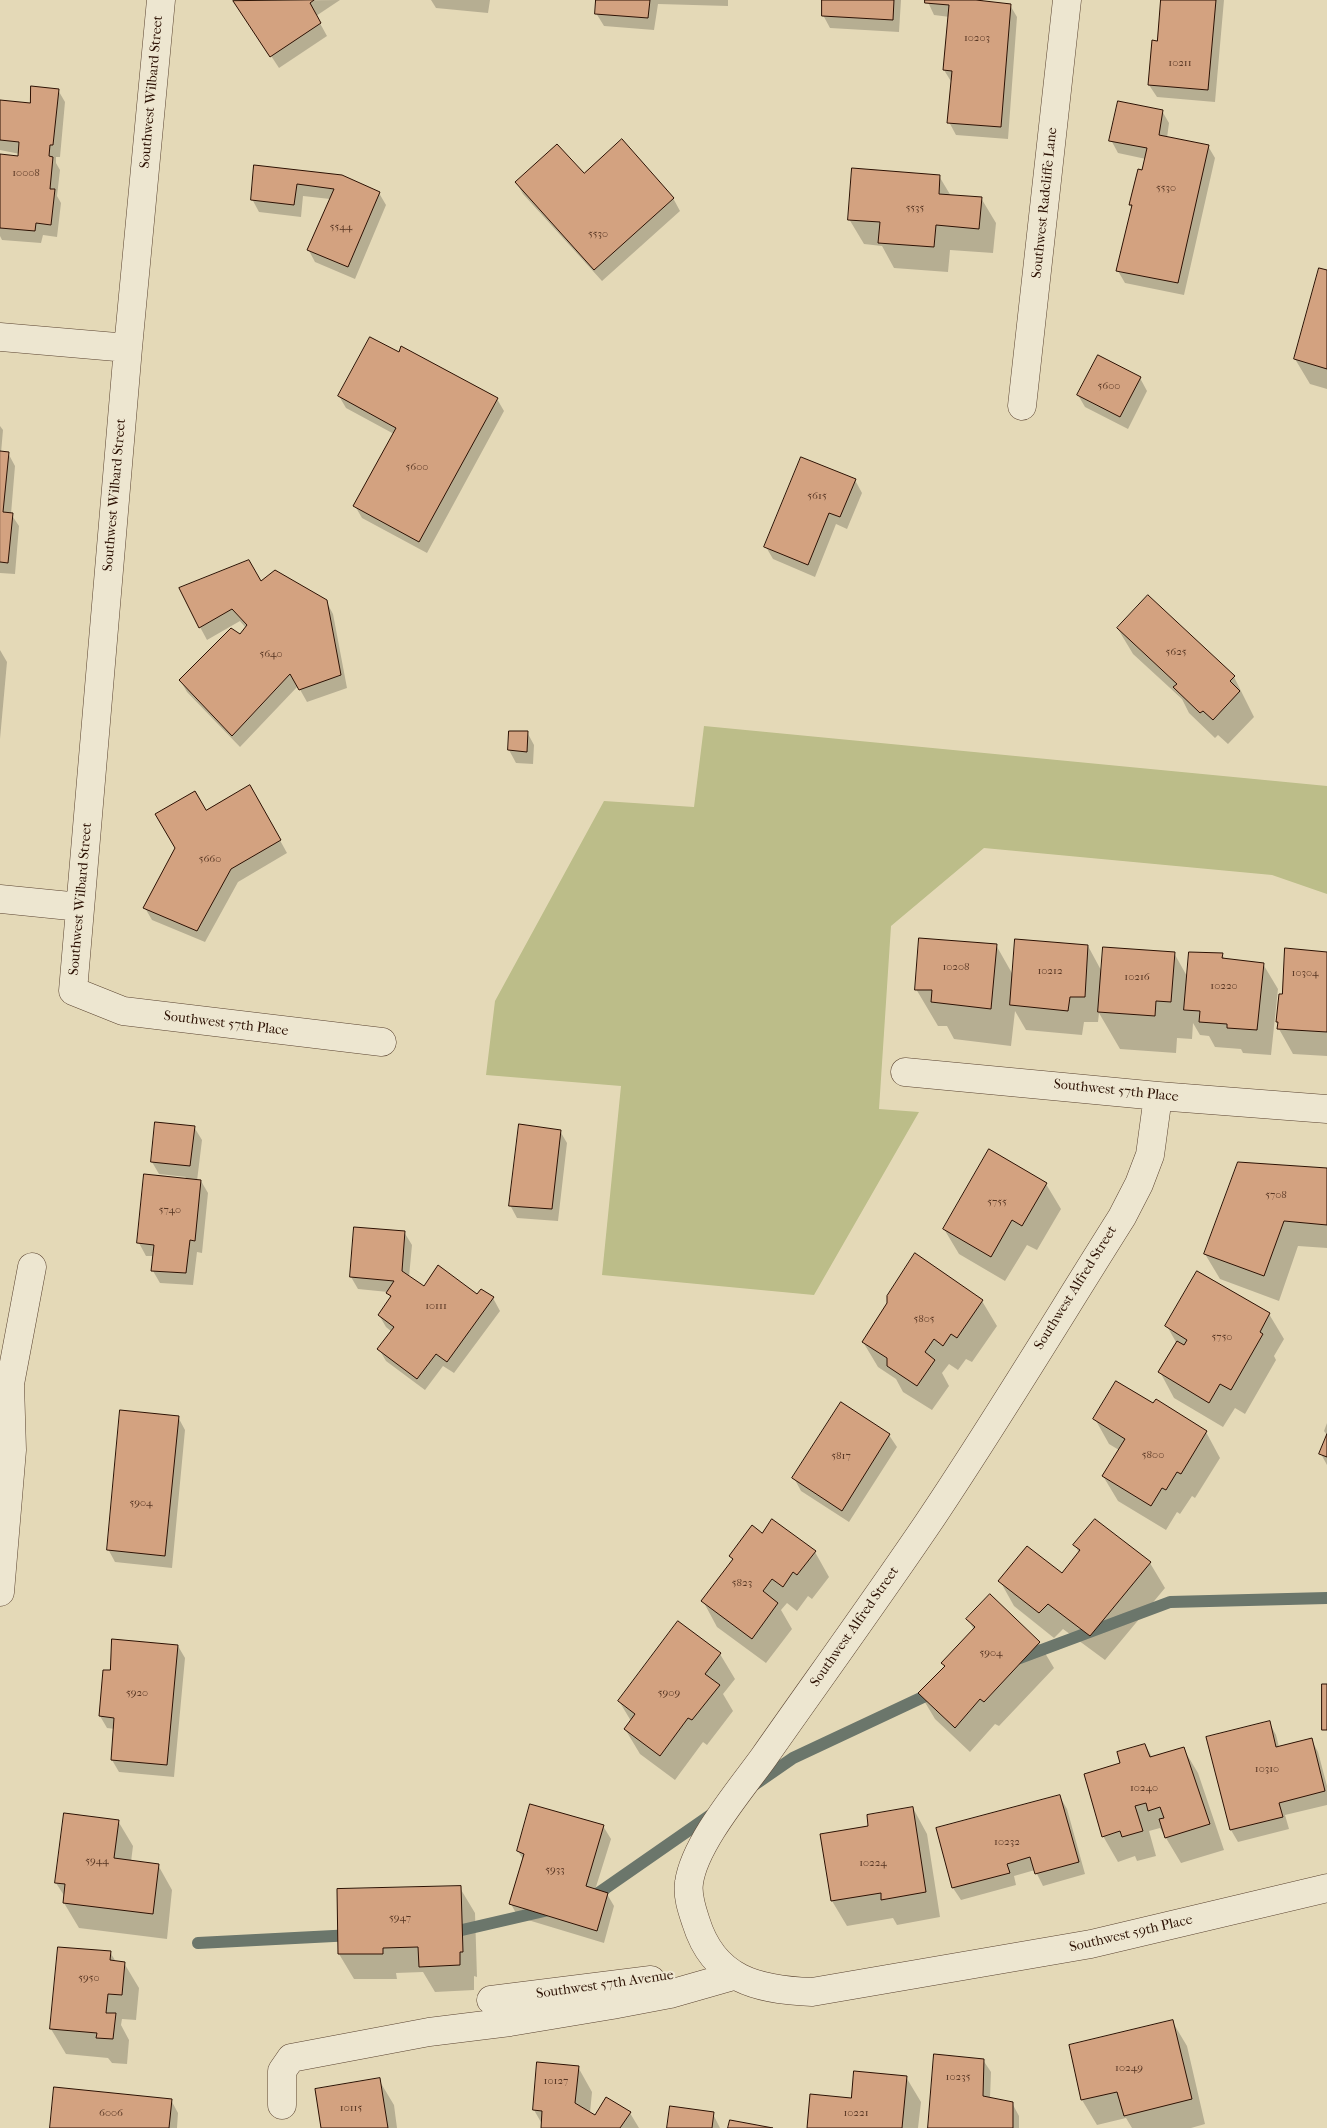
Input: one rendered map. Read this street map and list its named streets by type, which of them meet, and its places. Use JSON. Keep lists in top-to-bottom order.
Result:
{
  "streets": {
    "street": [
      "Southwest Wilbard Street",
      "Southwest Radcliffe Lane",
      "Southwest 57th Place",
      "Southwest Alfred Street",
      "Southwest 59th Place",
      "Southwest 57th Avenue"
    ]
  },
  "crossings": [
    ["Southwest Wilbard Street", "Southwest 57th Place"],
    ["Southwest 57th Place", "Southwest Alfred Street"],
    ["Southwest Alfred Street", "Southwest 59th Place"],
    ["Southwest Alfred Street", "Southwest 57th Avenue"],
    ["Southwest 59th Place", "Southwest 57th Avenue"]
  ],
  "house_numbers": [
    "10203",
    "10211",
    "10008",
    "5530",
    "5535",
    "5544",
    "5530",
    "5600",
    "5600",
    "5615",
    "5625",
    "5640",
    "5660",
    "10208",
    "10212",
    "10304",
    "10216",
    "10220",
    "5708",
    "5755",
    "5740",
    "10111",
    "5805",
    "5750",
    "5800",
    "5817",
    "5904",
    "5823",
    "5904",
    "5920",
    "5909",
    "10310",
    "10240",
    "10232",
    "5944",
    "10224",
    "5933",
    "5947",
    "5950",
    "10249",
    "10235",
    "10127",
    "10115",
    "6006",
    "10221"
  ]
}
